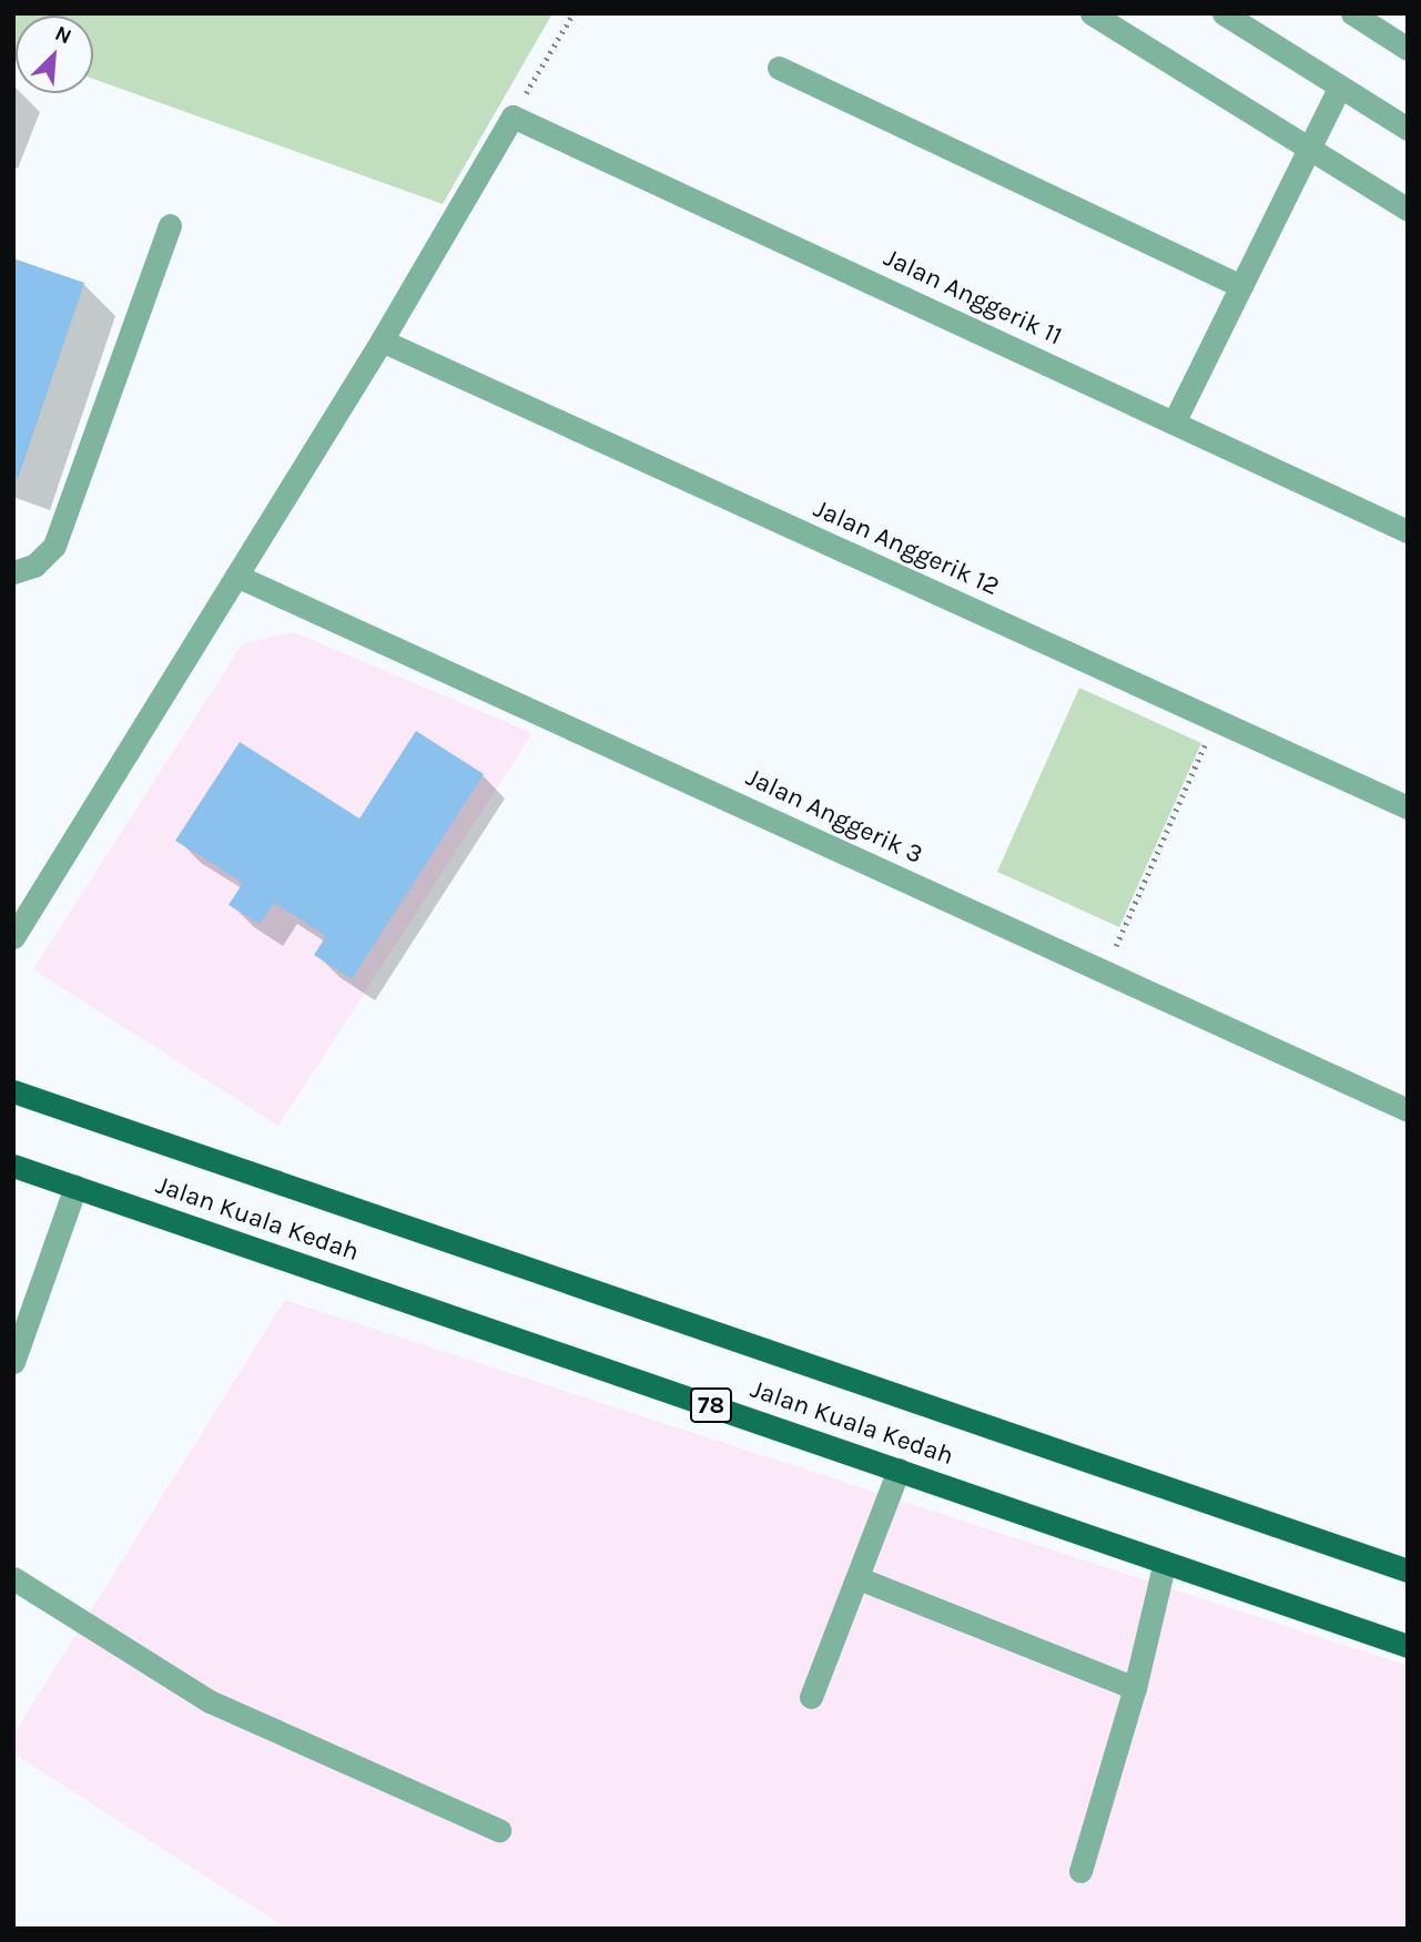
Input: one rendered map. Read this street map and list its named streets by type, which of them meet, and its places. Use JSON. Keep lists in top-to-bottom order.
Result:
{
  "streets": {
    "main road": ["Jalan Kuala Kedah", "78"],
    "street": ["Jalan Anggerik 11", "Jalan Anggerik 12", "Jalan Anggerik 3"]
  },
  "north": "top right"
}
